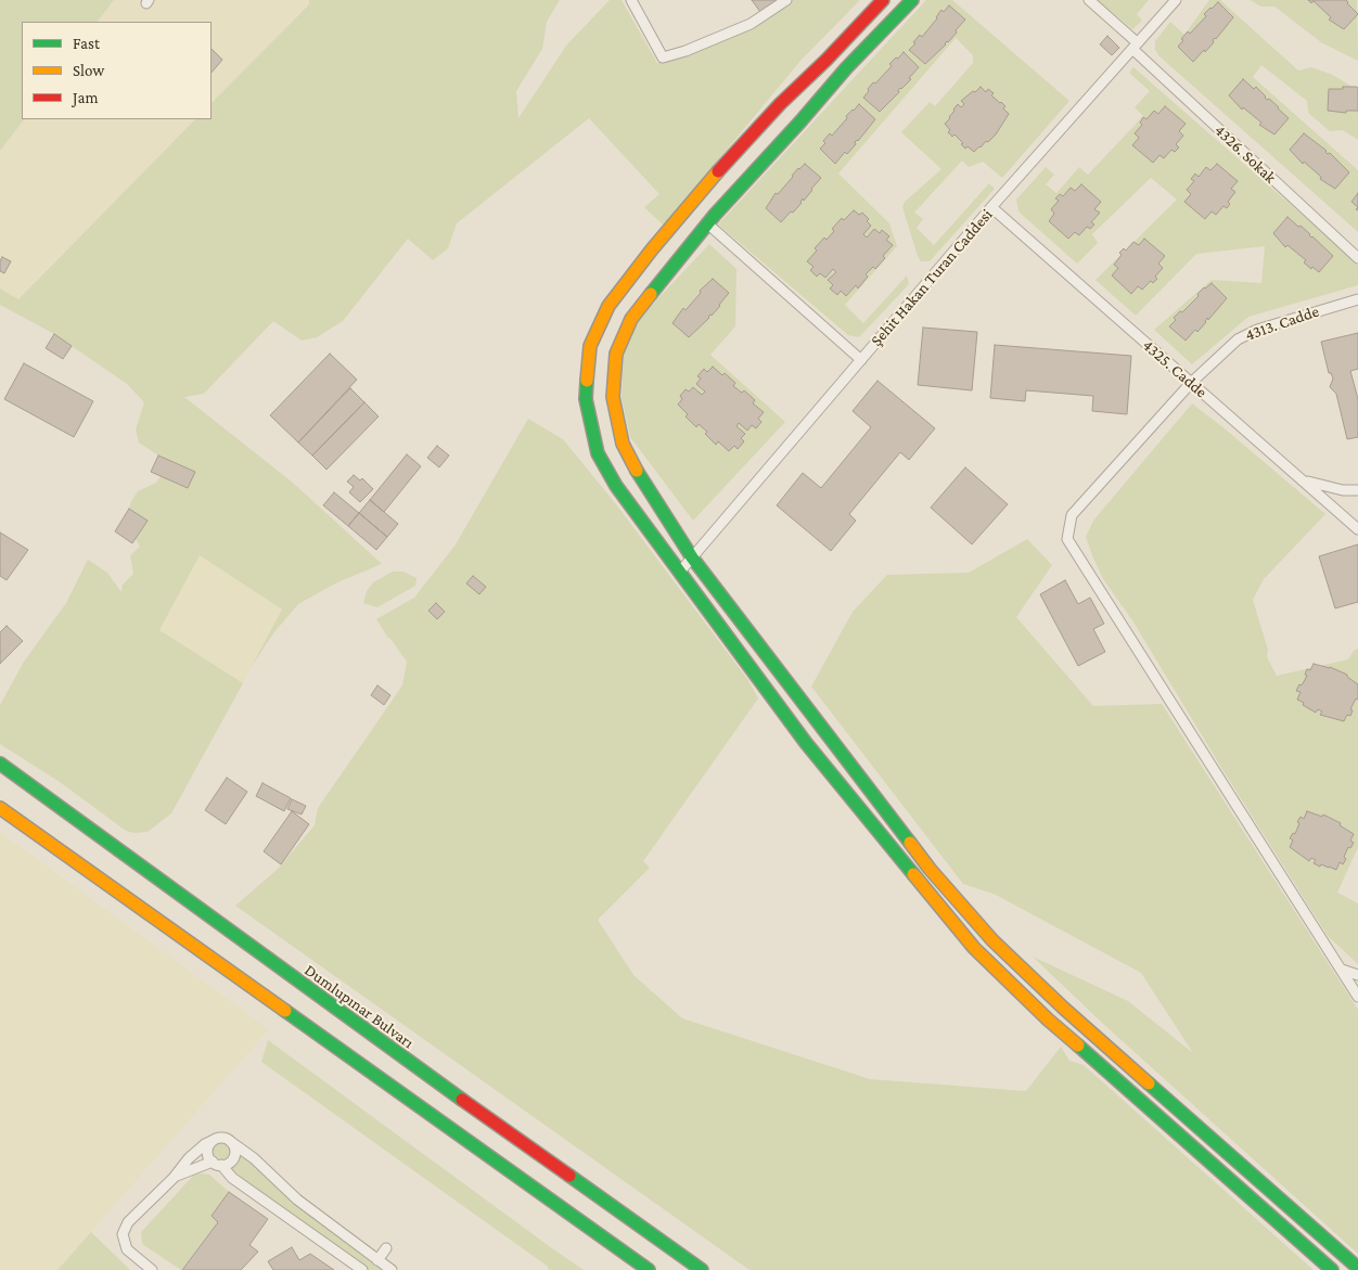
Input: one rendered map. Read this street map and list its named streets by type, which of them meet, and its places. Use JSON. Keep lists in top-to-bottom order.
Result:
{
  "streets": {
    "main road": ["Dumlupınar Bulvarı"],
    "street": [
      "4326. Sokak",
      "Şehit Hakan Turan Caddesi",
      "4313. Cadde",
      "4325. Cadde"
    ]
  },
  "crossings": [
    ["4326. Sokak", "Şehit Hakan Turan Caddesi"],
    ["Şehit Hakan Turan Caddesi", "4325. Cadde"],
    ["4313. Cadde", "4325. Cadde"]
  ],
  "legend": ["Fast", "Slow", "Jam"]
}
